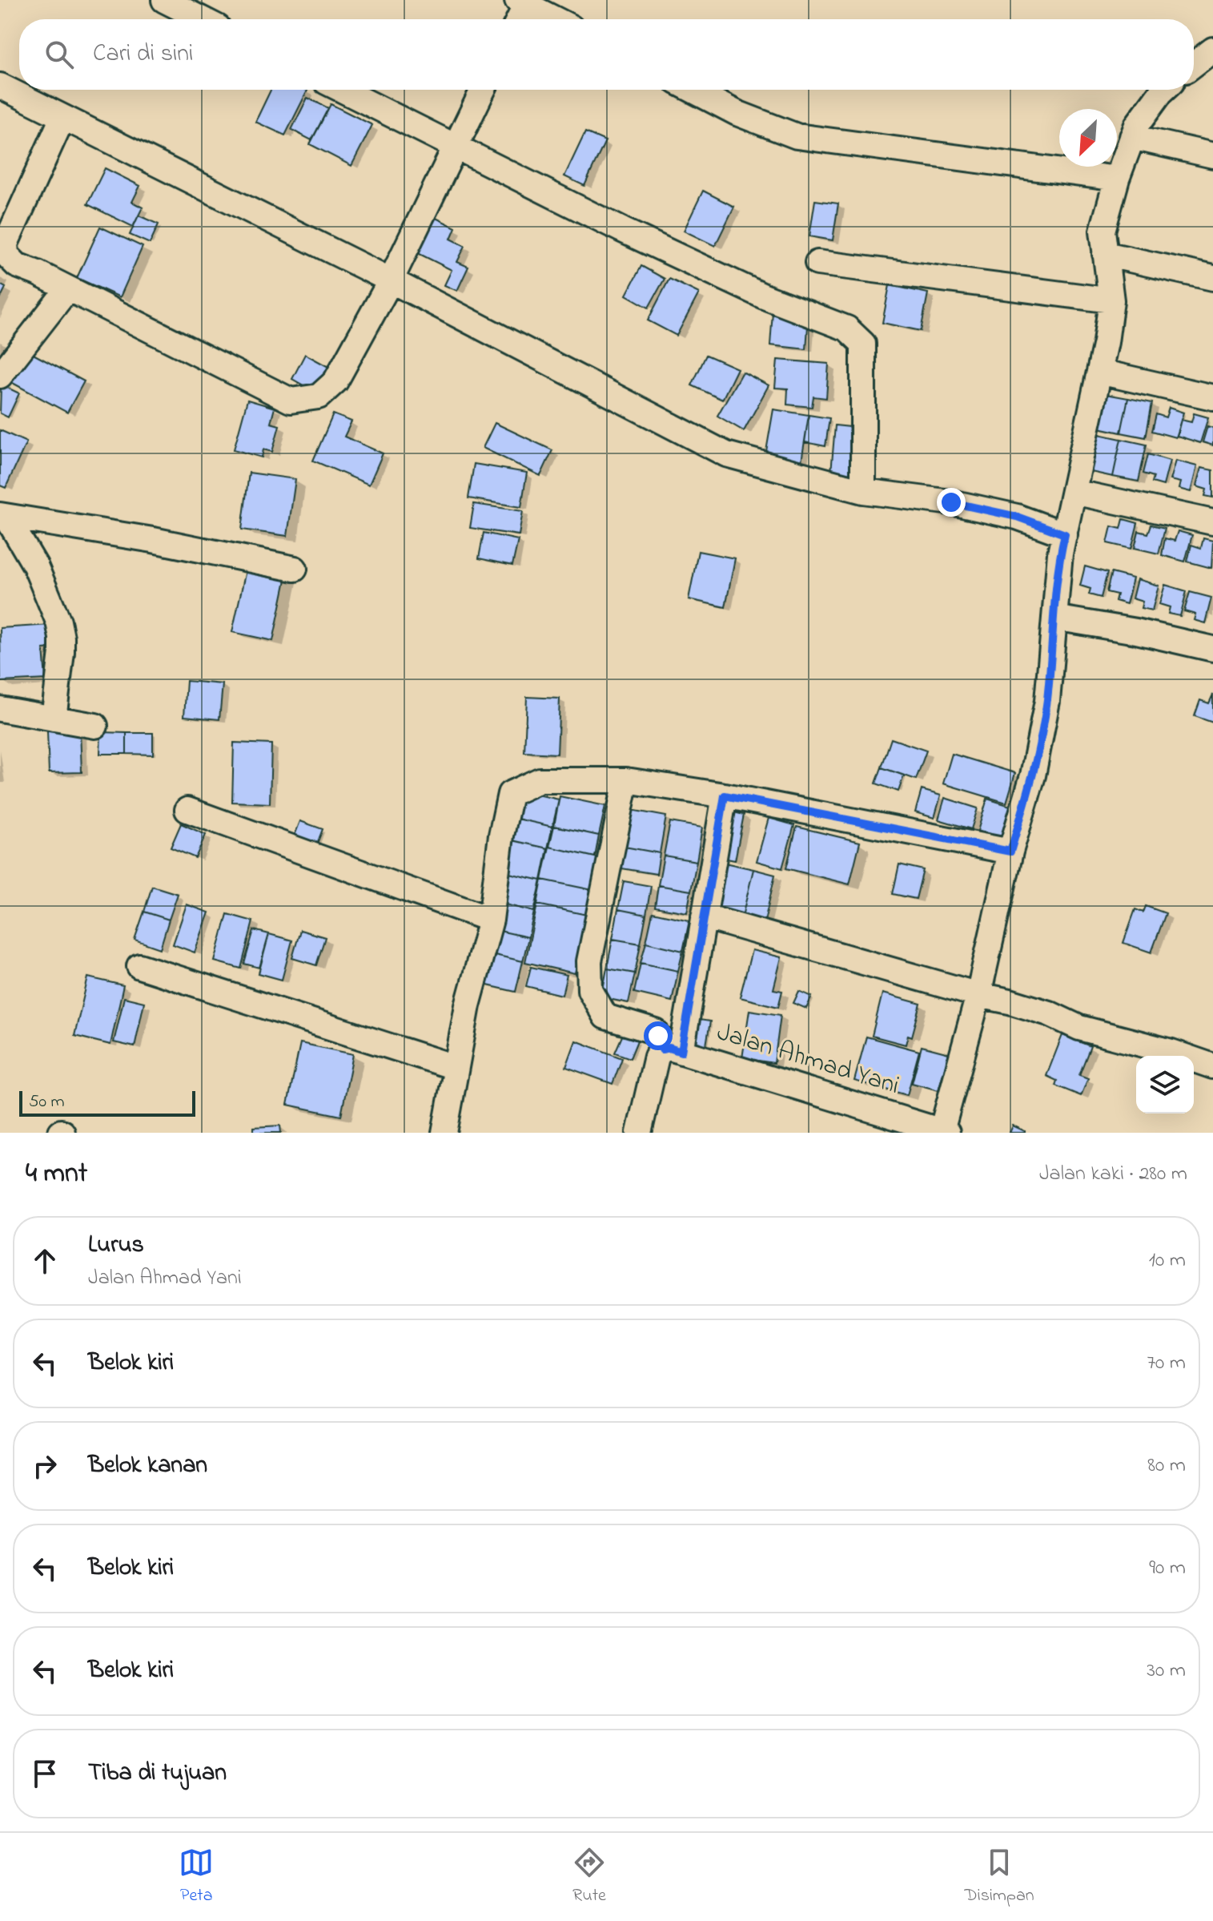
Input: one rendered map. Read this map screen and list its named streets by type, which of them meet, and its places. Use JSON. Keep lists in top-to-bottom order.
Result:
{
  "streets": {
    "street": ["Jalan Ahmad Yani"]
  },
  "scale_bar": "50 m",
  "north": "bottom left",
  "page": {
    "search": "Cari di sini",
    "scale": "50 m",
    "heading": ["4 mnt", "Jalan kaki · 280 m"],
    "list": [
      ["Lurus", "Jalan Ahmad Yani", "10 m"],
      ["Belok kiri", "70 m"],
      ["Belok kanan", "80 m"],
      ["Belok kiri", "90 m"],
      ["Belok kiri", "30 m"],
      "Tiba di tujuan"
    ],
    "nav": ["Peta", "Rute", "Disimpan"]
  }
}
